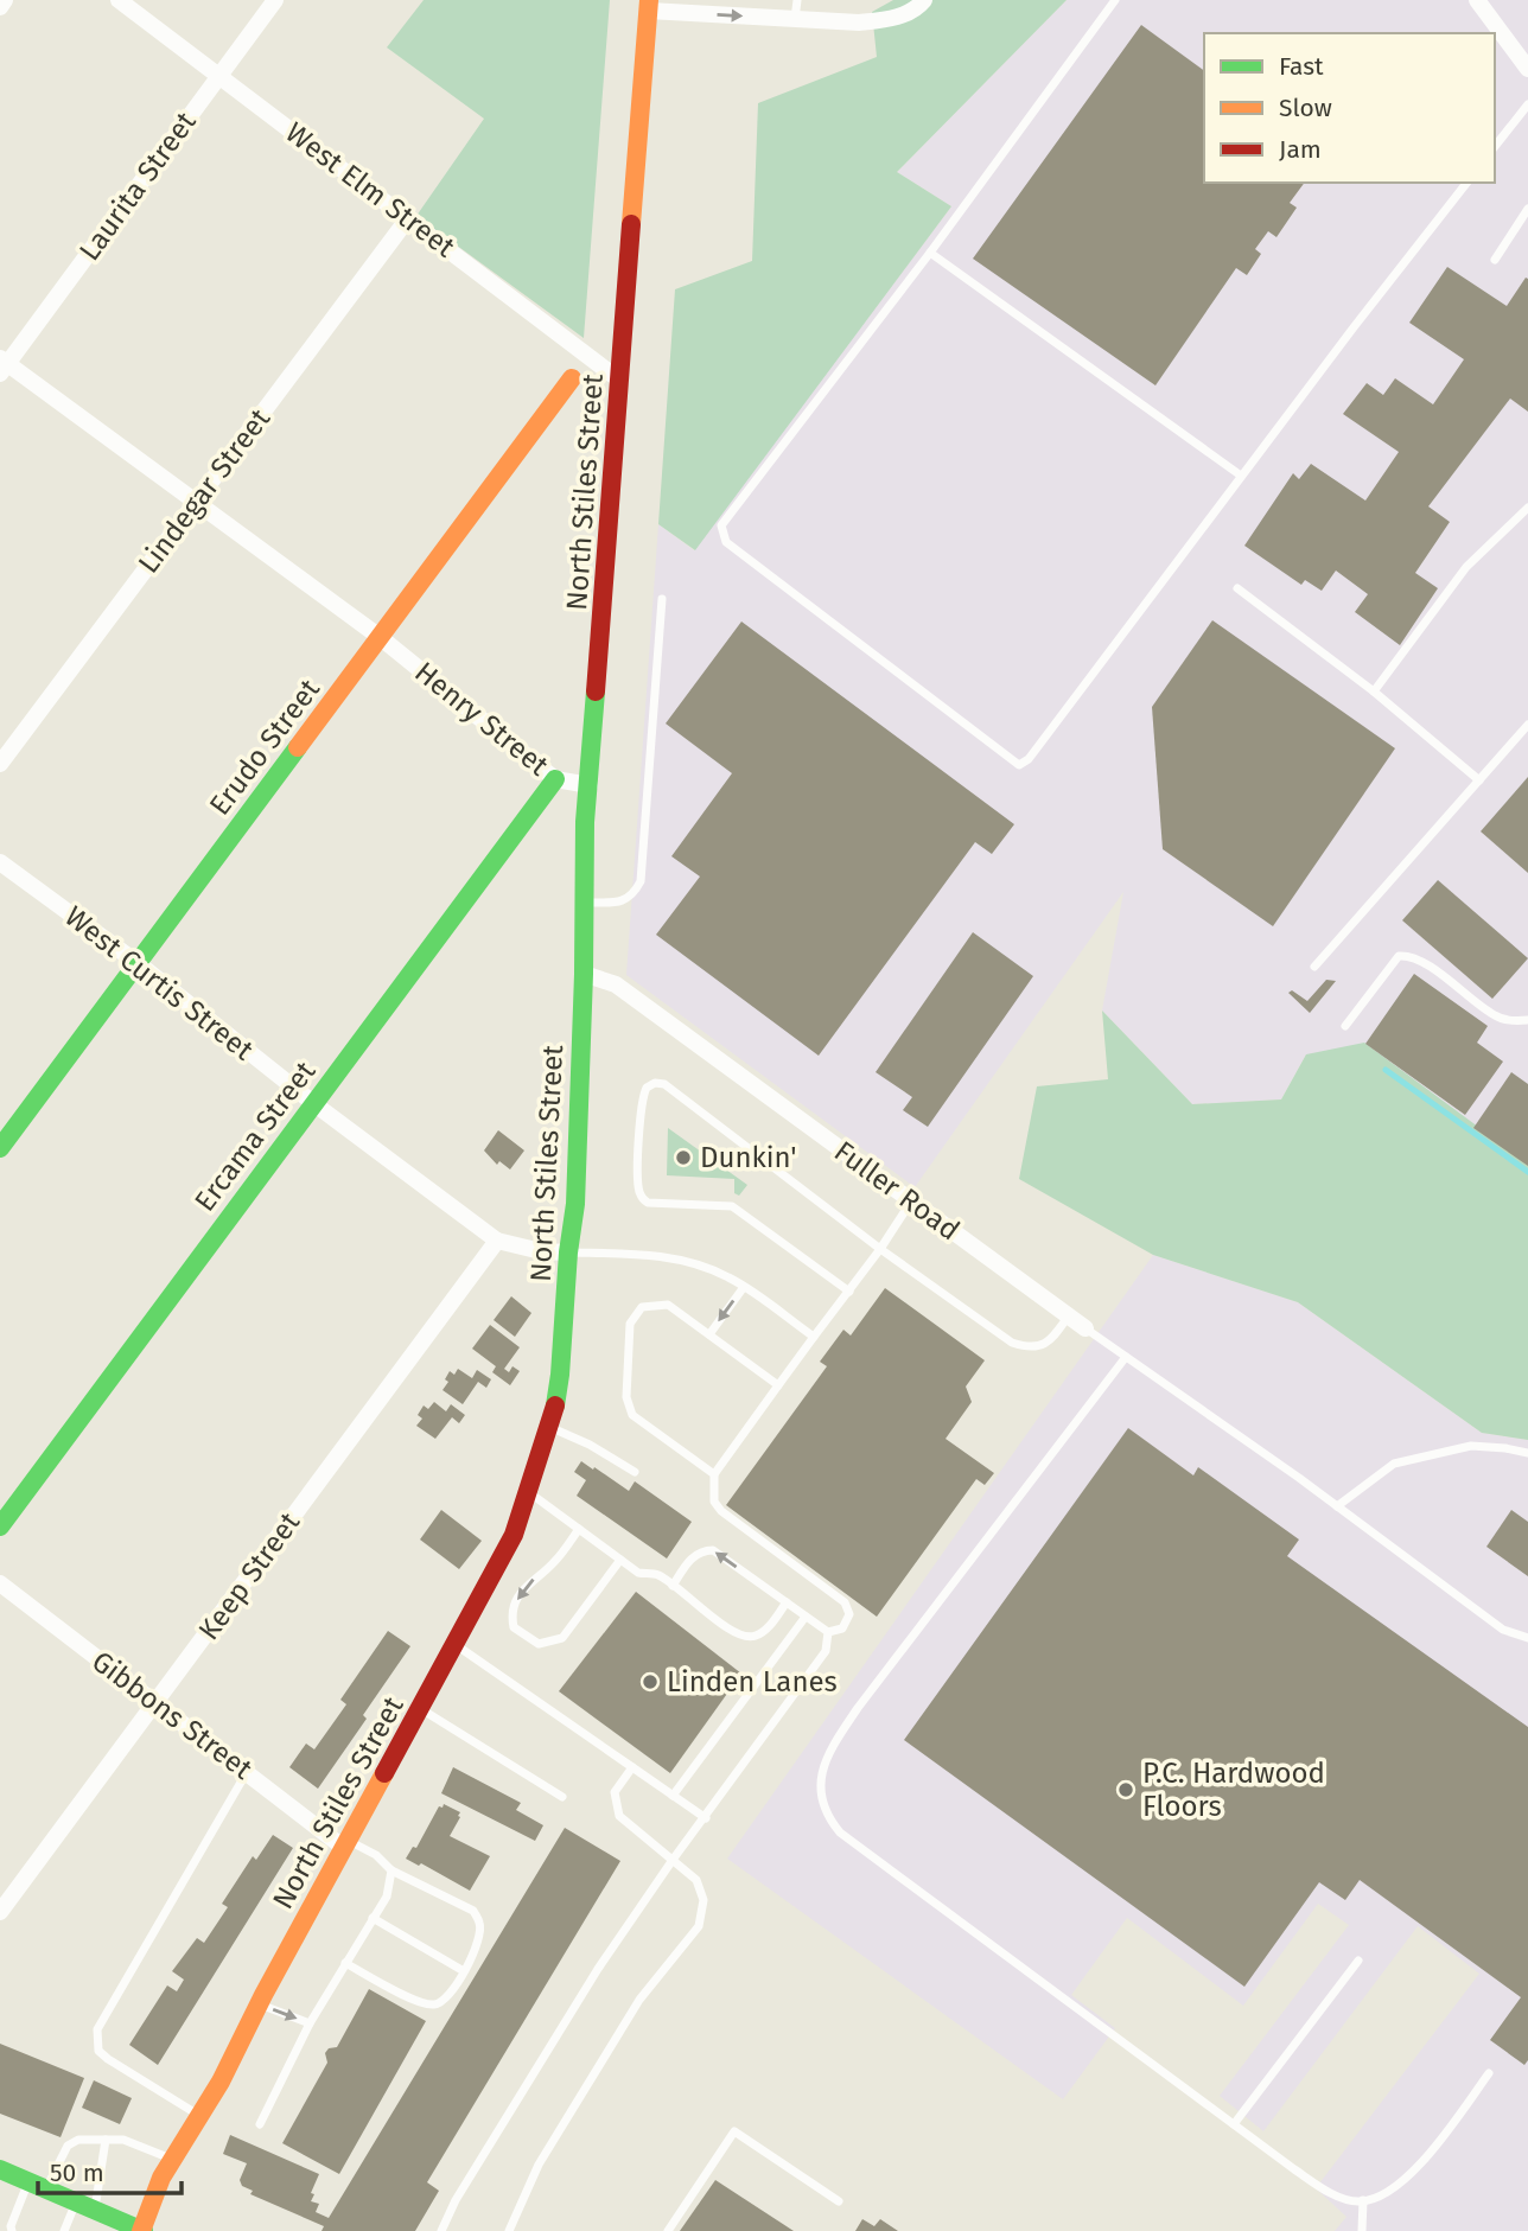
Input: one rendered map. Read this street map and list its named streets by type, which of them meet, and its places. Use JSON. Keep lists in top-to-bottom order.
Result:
{
  "streets": {
    "main road": ["North Stiles Street", "Erudo Street", "Ercama Street"],
    "street": [
      "Laurita Street",
      "West Elm Street",
      "Lindegar Street",
      "Henry Street",
      "West Curtis Street",
      "Fuller Road",
      "Keep Street",
      "Gibbons Street"
    ]
  },
  "crossings": [
    ["Laurita Street", "West Elm Street"],
    ["Laurita Street", "Henry Street"],
    ["West Elm Street", "Lindegar Street"],
    ["West Elm Street", "North Stiles Street"],
    ["Lindegar Street", "Henry Street"],
    ["North Stiles Street", "Henry Street"],
    ["North Stiles Street", "West Curtis Street"],
    ["North Stiles Street", "Fuller Road"],
    ["North Stiles Street", "Gibbons Street"],
    ["Henry Street", "Erudo Street"],
    ["Henry Street", "Ercama Street"],
    ["Erudo Street", "West Curtis Street"],
    ["West Curtis Street", "Ercama Street"],
    ["West Curtis Street", "Keep Street"],
    ["Keep Street", "Gibbons Street"]
  ],
  "places": ["Dunkin'", "Linden Lanes", "P.C. Hardwood Floors"],
  "legend": ["Fast", "Slow", "Jam"],
  "scale_bar": "50 m"
}
